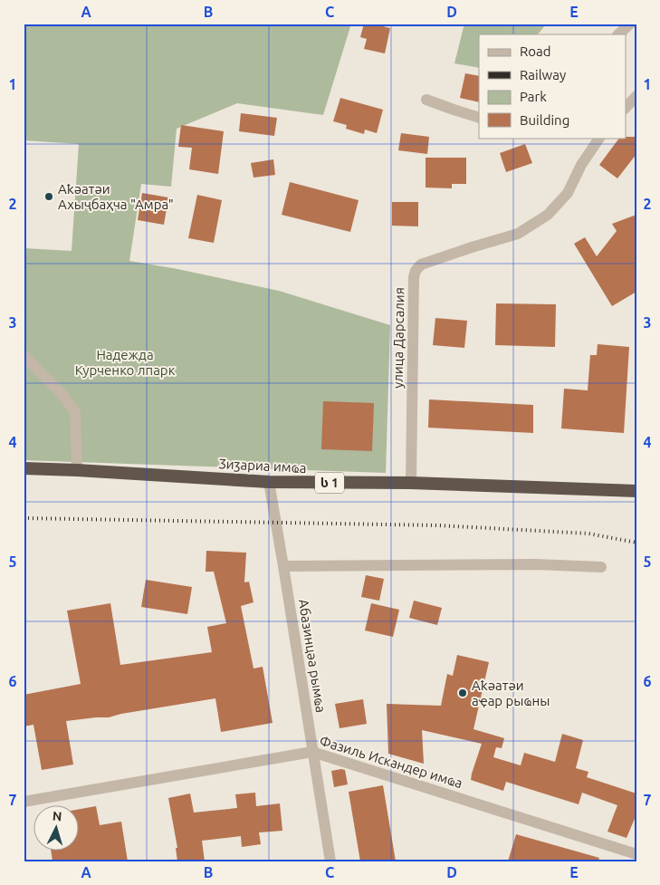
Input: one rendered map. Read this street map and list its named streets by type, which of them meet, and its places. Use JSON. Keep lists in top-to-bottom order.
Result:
{
  "streets": {
    "highway": ["Ӡиӡариа имҩа", "ს 1"],
    "street": ["улица Дарсалия", "Абазинцәа рымҩа", "Фазиль Искандер имҩа"]
  },
  "crossings": [
    ["улица Дарсалия", "Ӡиӡариа имҩа"],
    ["Ӡиӡариа имҩа", "Абазинцәа рымҩа"],
    ["Абазинцәа рымҩа", "Фазиль Искандер имҩа"]
  ],
  "parks": ["Надежда Курченко лпарк"],
  "places": ["Аҟәатәи Ахыҷбаҳча \"Амра\"", "Аҟәатәи аҿар рыҩны"],
  "legend": [
    "Road",
    "Railway",
    "Park",
    "Building"
  ],
  "north": "top",
  "grid": {
    "columns": [
      "A",
      "B",
      "C",
      "D",
      "E"
    ],
    "rows": [
      "1",
      "2",
      "3",
      "4",
      "5",
      "6",
      "7"
    ]
  }
}
